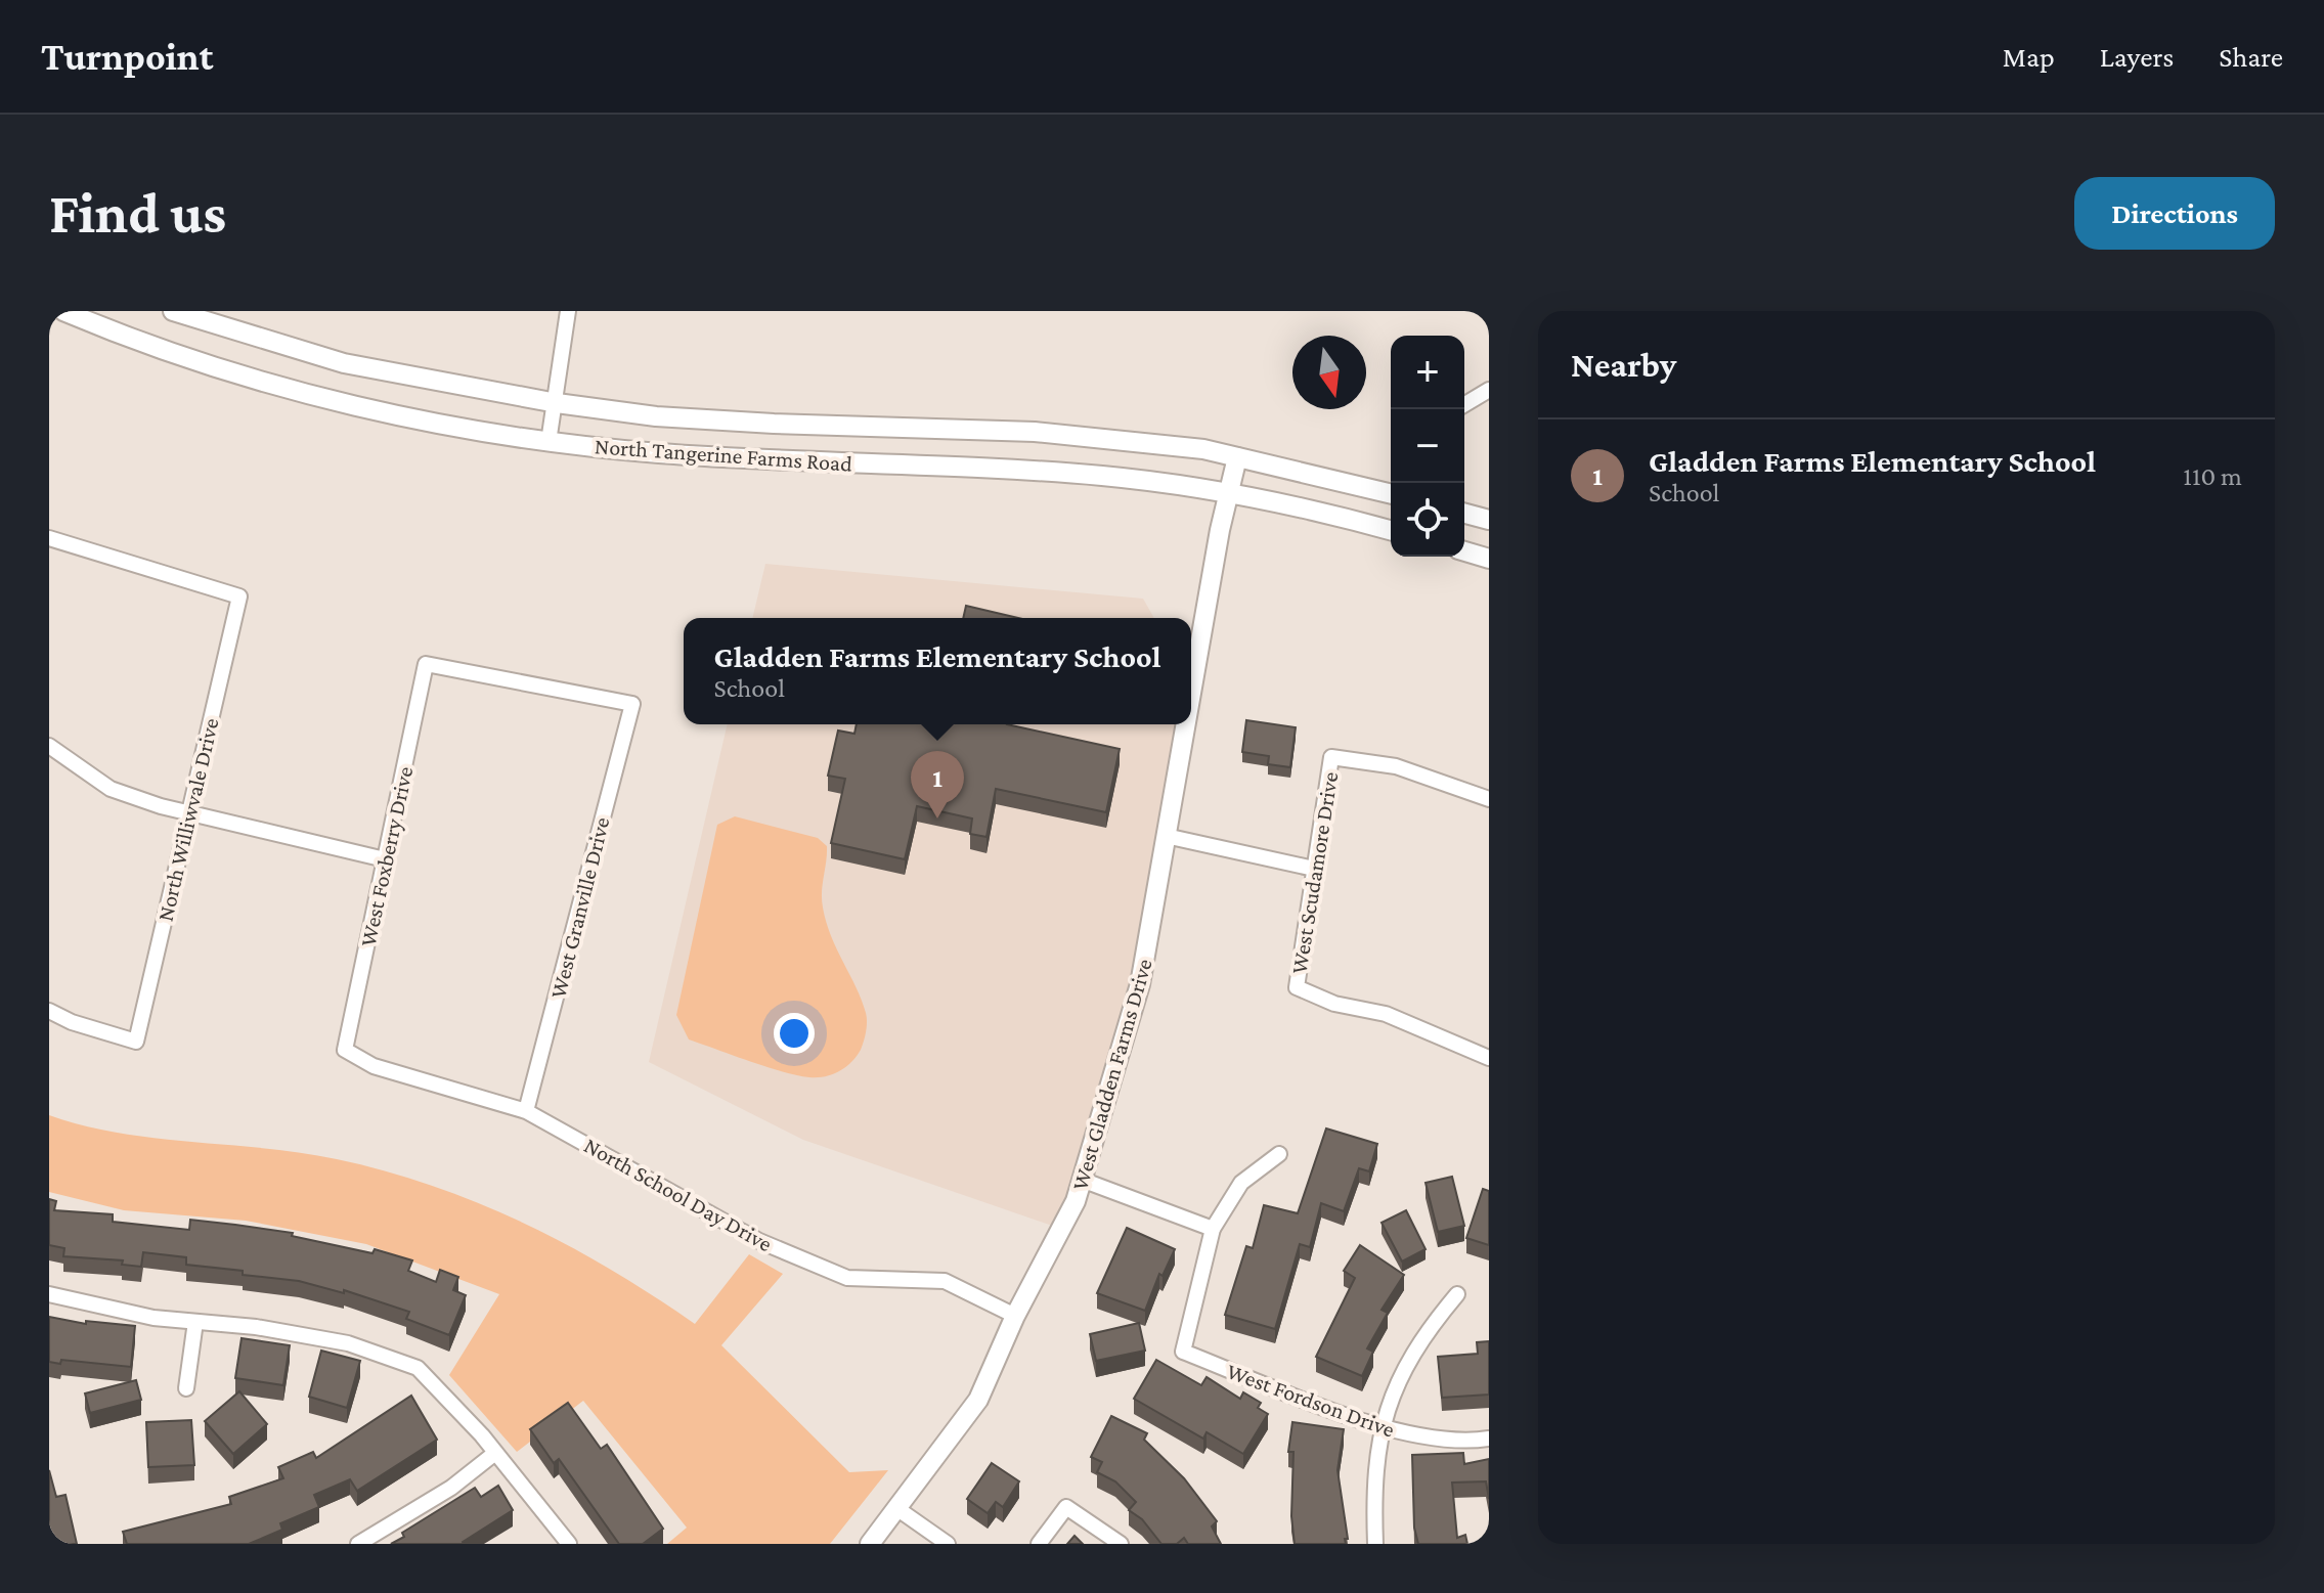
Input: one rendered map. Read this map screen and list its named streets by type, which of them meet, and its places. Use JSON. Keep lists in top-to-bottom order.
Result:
{
  "streets": {
    "main road": ["North Tangerine Farms Road", "West Gladden Farms Drive"],
    "street": [
      "North Williwvale Drive",
      "West Foxberry Drive",
      "West Scudamore Drive",
      "West Granville Drive",
      "North School Day Drive",
      "West Fordson Drive"
    ]
  },
  "crossings": [
    ["North Tangerine Farms Road", "West Gladden Farms Drive"],
    ["West Foxberry Drive", "West Granville Drive"],
    ["West Foxberry Drive", "North School Day Drive"],
    ["West Granville Drive", "North School Day Drive"],
    ["West Gladden Farms Drive", "North School Day Drive"]
  ],
  "north": "bottom",
  "page": {
    "header": "Turnpoint",
    "nav": ["Map", "Layers", "Share"],
    "buttons": "Directions",
    "title": "Find us",
    "heading": "Nearby",
    "map_buttons": ["+", "−"],
    "list": [
      {
        "mark": "1",
        "name": "Gladden Farms Elementary School",
        "note": "School",
        "value": "110 m"
      }
    ],
    "popup": ["Gladden Farms Elementary School", "School"],
    "pins": "1"
  }
}
